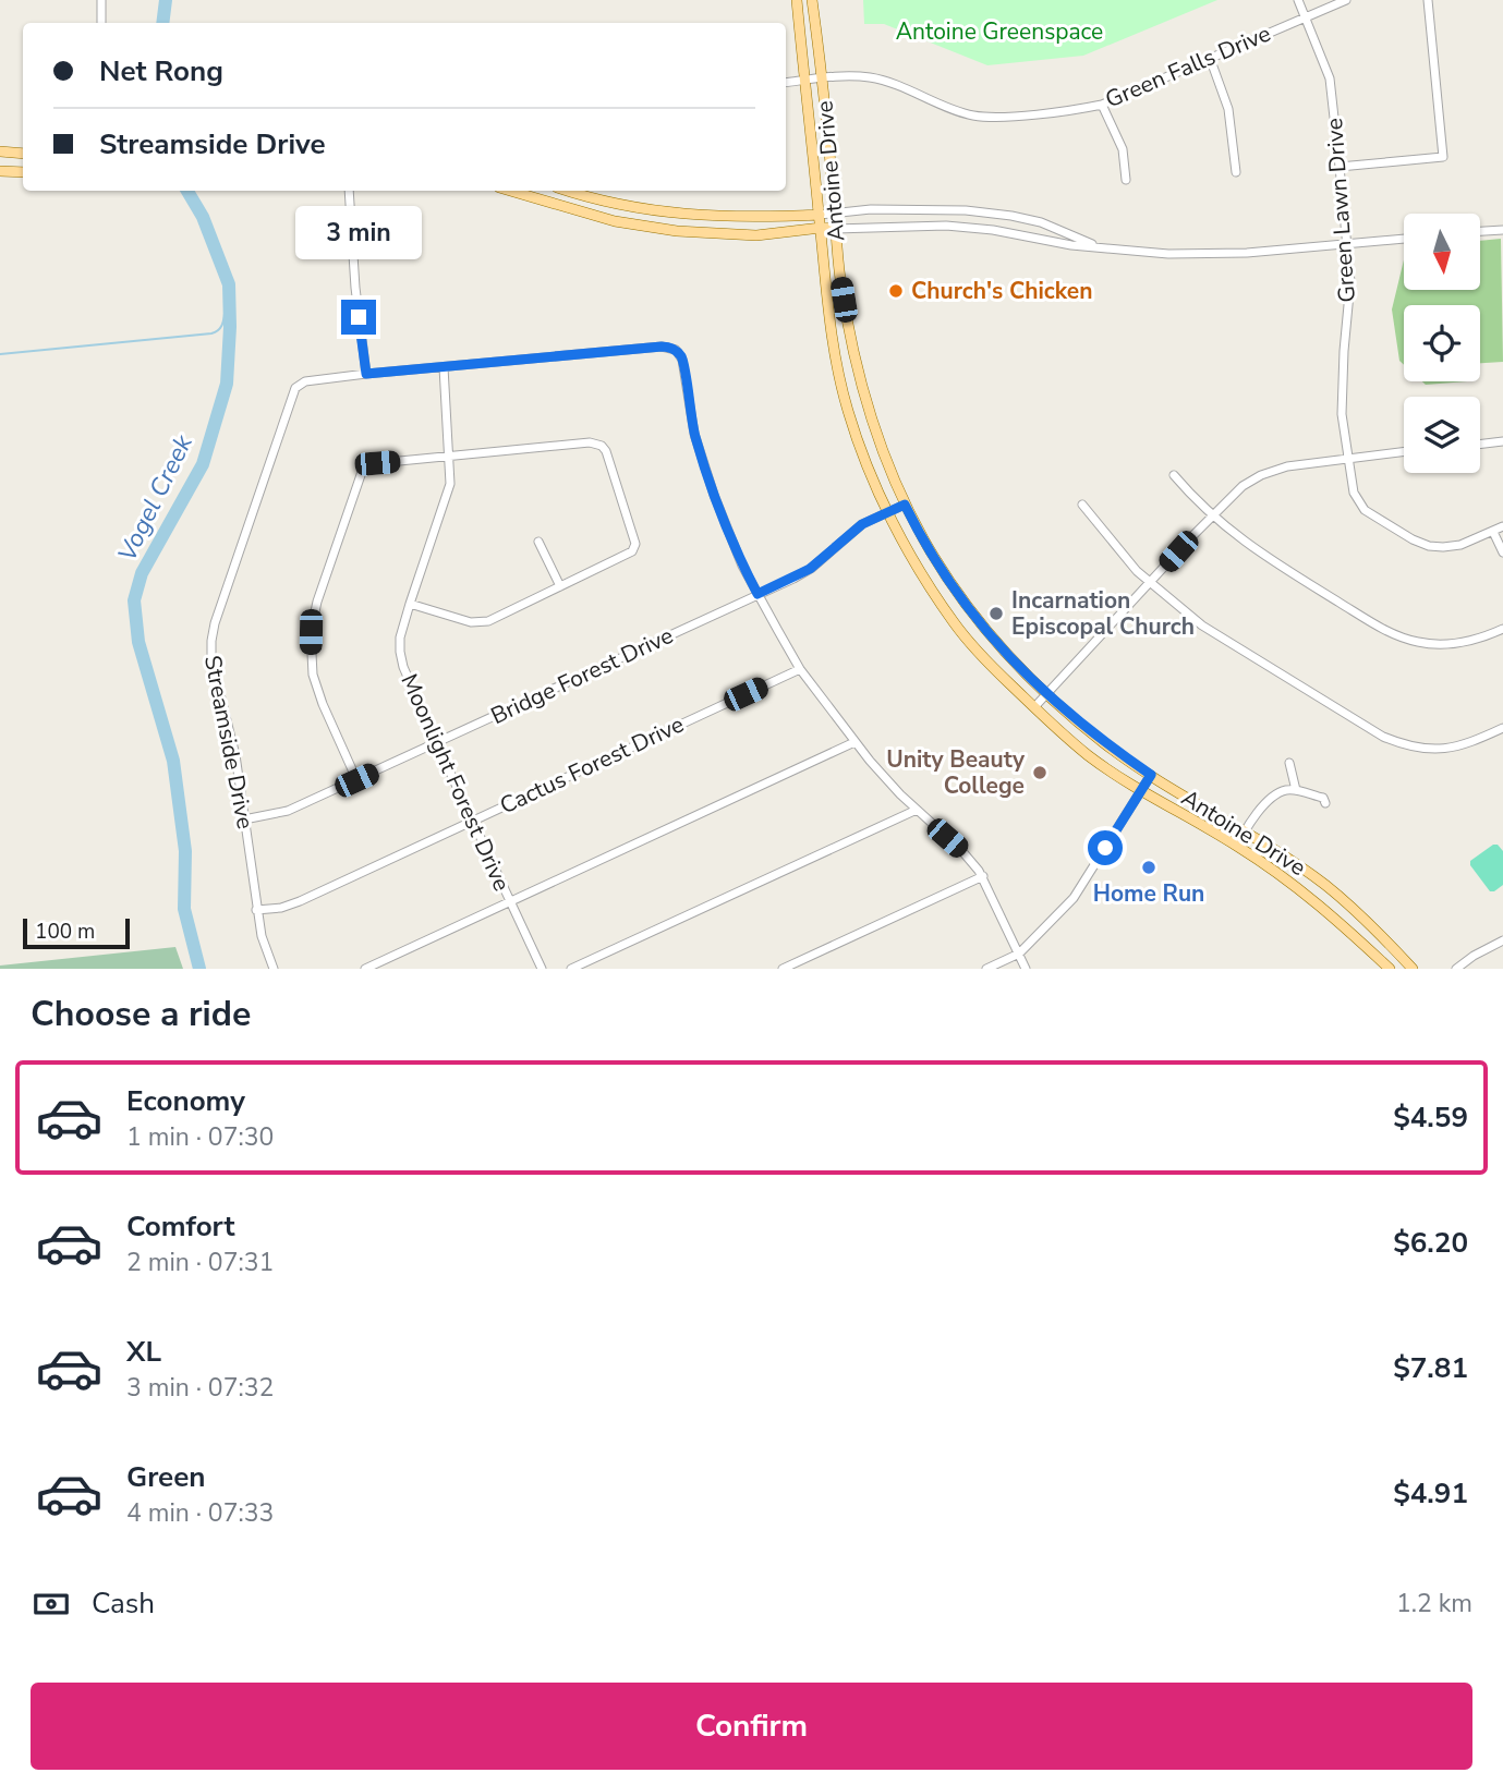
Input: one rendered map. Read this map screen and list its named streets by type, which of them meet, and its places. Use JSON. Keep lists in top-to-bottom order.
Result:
{
  "streets": {
    "main road": ["Antoine Drive"],
    "street": [
      "Green Falls Drive",
      "Green Lawn Drive",
      "Bridge Forest Drive",
      "Streamside Drive",
      "Cactus Forest Drive",
      "Moonlight Forest Drive"
    ]
  },
  "crossings": [
    ["Green Falls Drive", "Antoine Drive"],
    ["Green Falls Drive", "Green Lawn Drive"],
    ["Antoine Drive", "Bridge Forest Drive"],
    ["Bridge Forest Drive", "Streamside Drive"],
    ["Bridge Forest Drive", "Moonlight Forest Drive"],
    ["Streamside Drive", "Cactus Forest Drive"],
    ["Cactus Forest Drive", "Moonlight Forest Drive"]
  ],
  "water": ["Vogel Creek"],
  "parks": ["Antoine Greenspace"],
  "places": [
    "Church's Chicken",
    "Incarnation Episcopal Church",
    "Unity Beauty College",
    "Home Run"
  ],
  "scale_bar": "100 m",
  "north": "bottom",
  "page": {
    "banner": ["Net Rong", "Streamside Drive"],
    "bubble": "3 min",
    "scale": "100 m",
    "heading": "Choose a ride",
    "list": [
      {
        "name": "Economy",
        "note": "1 min · 07:30",
        "value": "$4.59"
      },
      {
        "name": "Comfort",
        "note": "2 min · 07:31",
        "value": "$6.20"
      },
      {
        "name": "XL",
        "note": "3 min · 07:32",
        "value": "$7.81"
      },
      {
        "name": "Green",
        "note": "4 min · 07:33",
        "value": "$4.91"
      }
    ],
    "pay": ["Cash", "1.2 km"],
    "buttons": "Confirm"
  }
}
